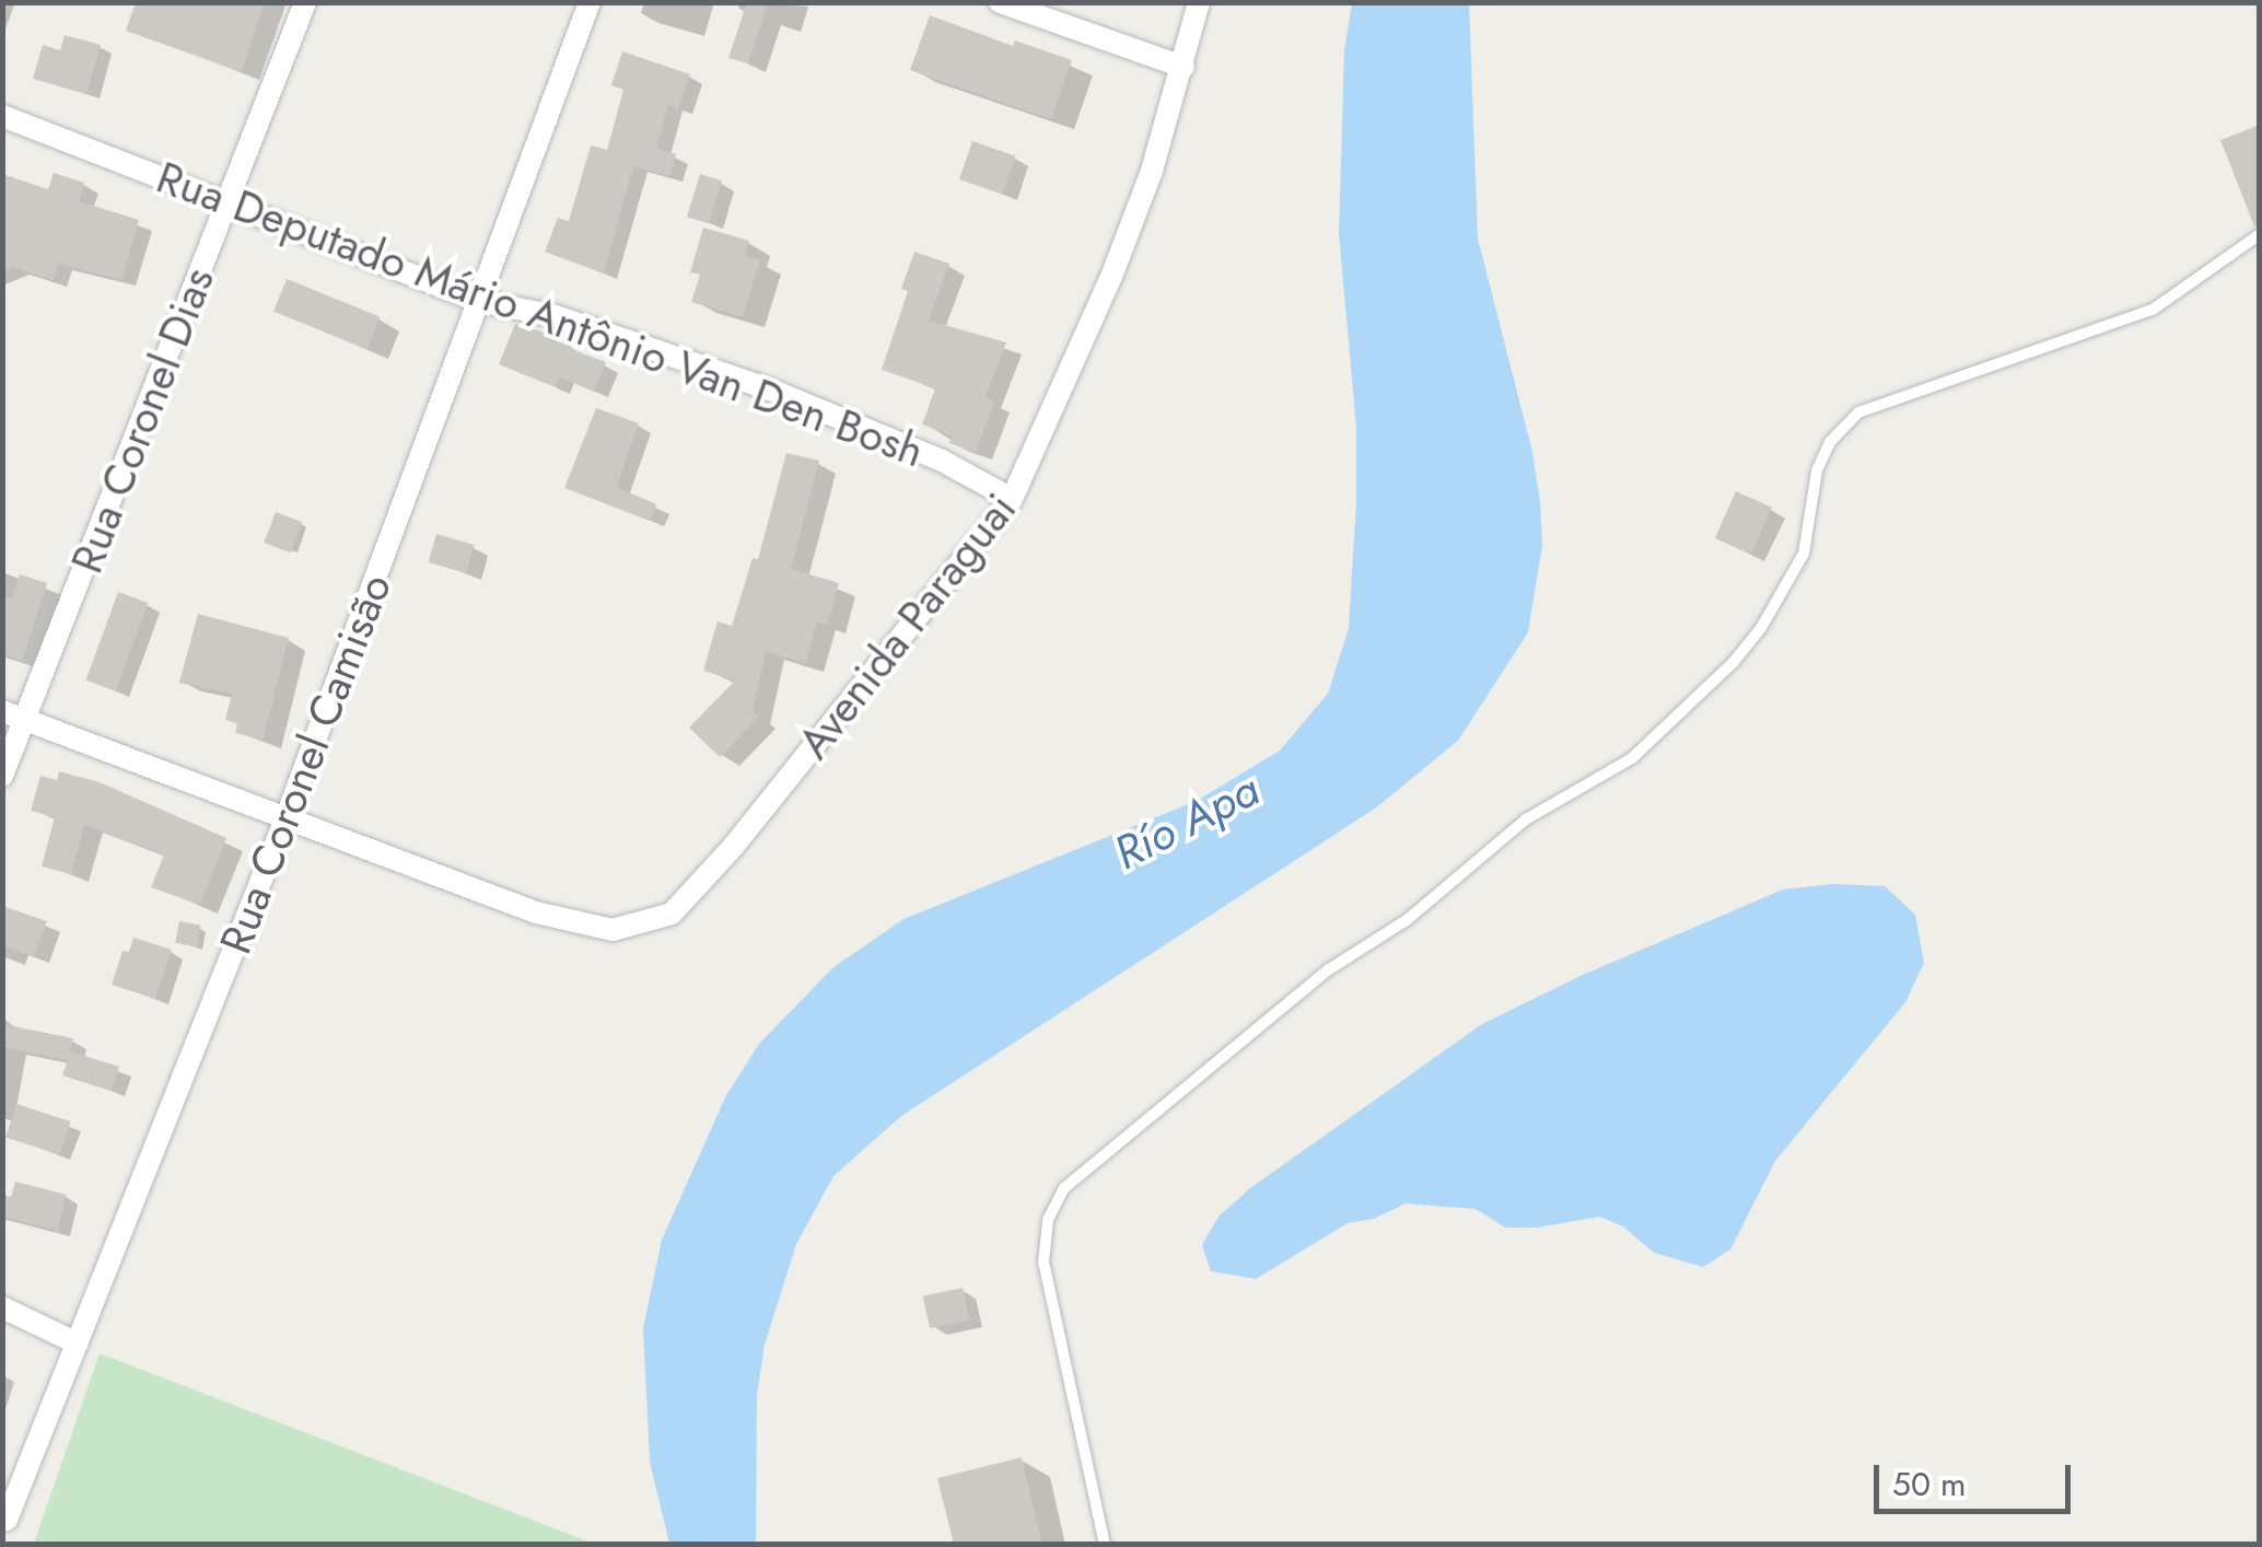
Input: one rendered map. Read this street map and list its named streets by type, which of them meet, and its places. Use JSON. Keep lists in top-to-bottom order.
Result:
{
  "streets": {
    "street": [
      "Rua Deputado Mário Antônio Van Den Bosh",
      "Rua Coronel Dias",
      "Avenida Paraguai",
      "Rua Coronel Camisão"
    ]
  },
  "crossings": [
    ["Rua Deputado Mário Antônio Van Den Bosh", "Rua Coronel Dias"],
    ["Rua Deputado Mário Antônio Van Den Bosh", "Avenida Paraguai"],
    ["Rua Deputado Mário Antônio Van Den Bosh", "Rua Coronel Camisão"],
    ["Avenida Paraguai", "Rua Coronel Camisão"]
  ],
  "water": ["Río Apa"],
  "scale_bar": "50 m"
}
